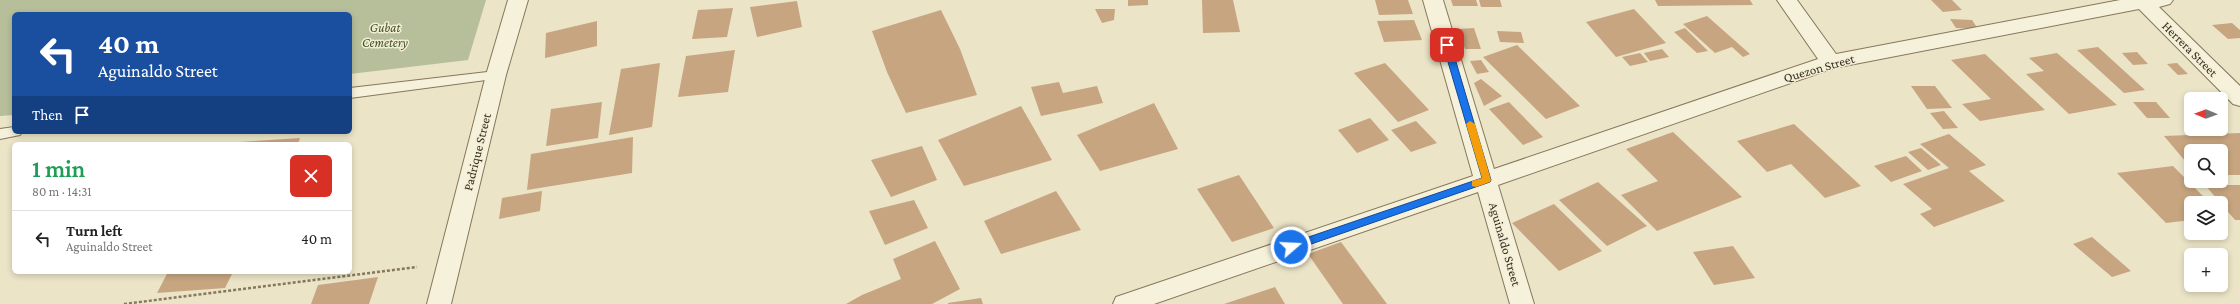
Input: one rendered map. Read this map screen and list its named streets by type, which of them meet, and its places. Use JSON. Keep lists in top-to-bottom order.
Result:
{
  "streets": {
    "street": [
      "Herrera Street",
      "Quezon Street",
      "Padrique Street",
      "Aguinaldo Street"
    ]
  },
  "crossings": [
    ["Herrera Street", "Quezon Street"],
    ["Quezon Street", "Aguinaldo Street"]
  ],
  "parks": ["Gubat Cemetery"],
  "north": "left",
  "page": {
    "turn": ["40 m", "Aguinaldo Street"],
    "map_buttons": "+",
    "then": "Then",
    "heading": ["1 min", "80 m · 14:31"],
    "list": [
      {
        "name": "Turn left",
        "note": "Aguinaldo Street",
        "value": "40 m"
      }
    ]
  }
}
